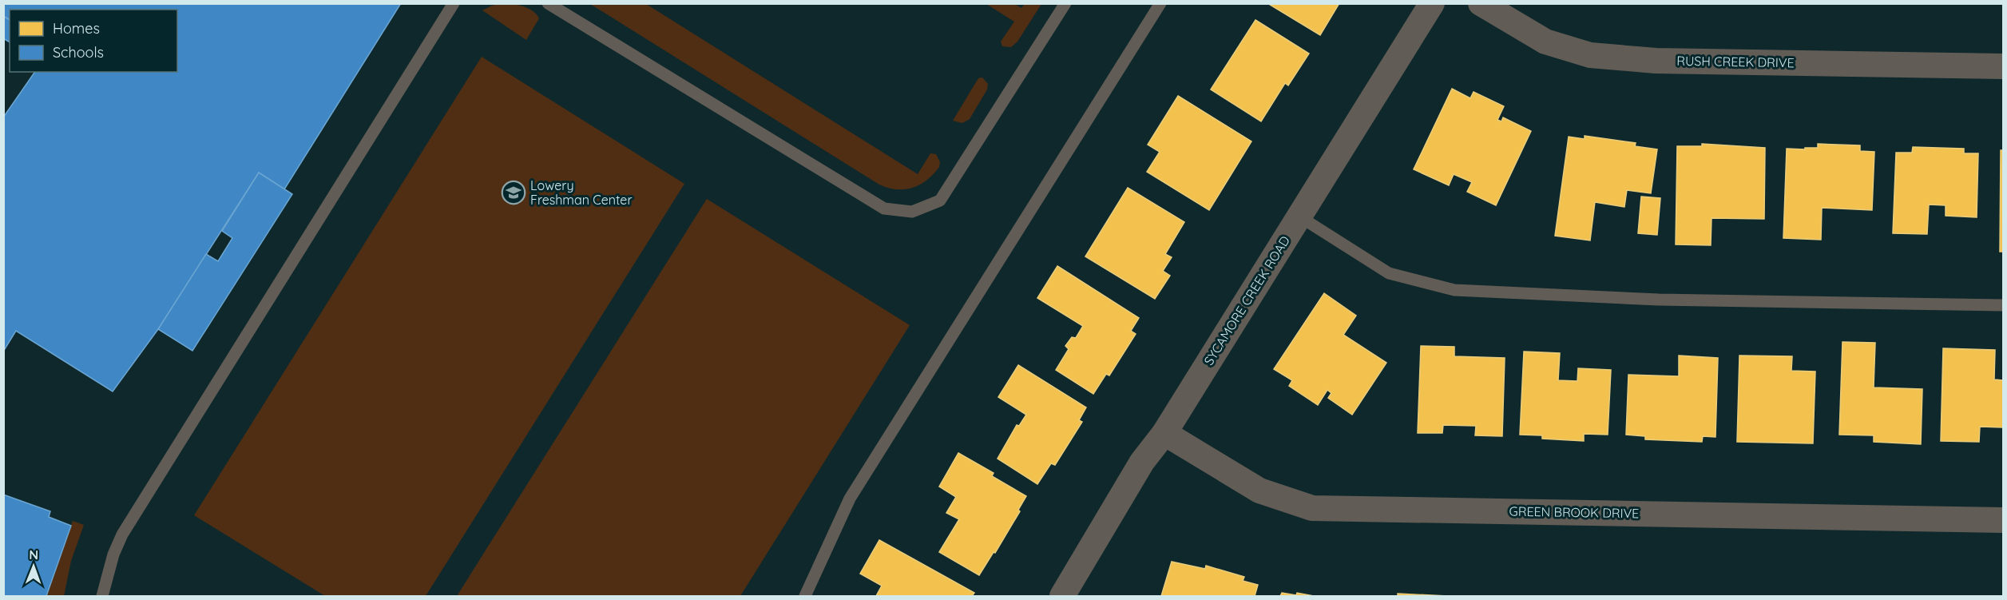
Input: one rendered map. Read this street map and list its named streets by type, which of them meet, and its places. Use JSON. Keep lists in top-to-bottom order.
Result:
{
  "streets": {
    "street": ["RUSH CREEK DRIVE", "SYCAMORE CREEK ROAD", "GREEN BROOK DRIVE"]
  },
  "crossings": [
    ["SYCAMORE CREEK ROAD", "GREEN BROOK DRIVE"]
  ],
  "places": {
    "school or university": ["Lowery Freshman Center"]
  },
  "legend": ["Homes", "Schools"],
  "north": "top"
}
